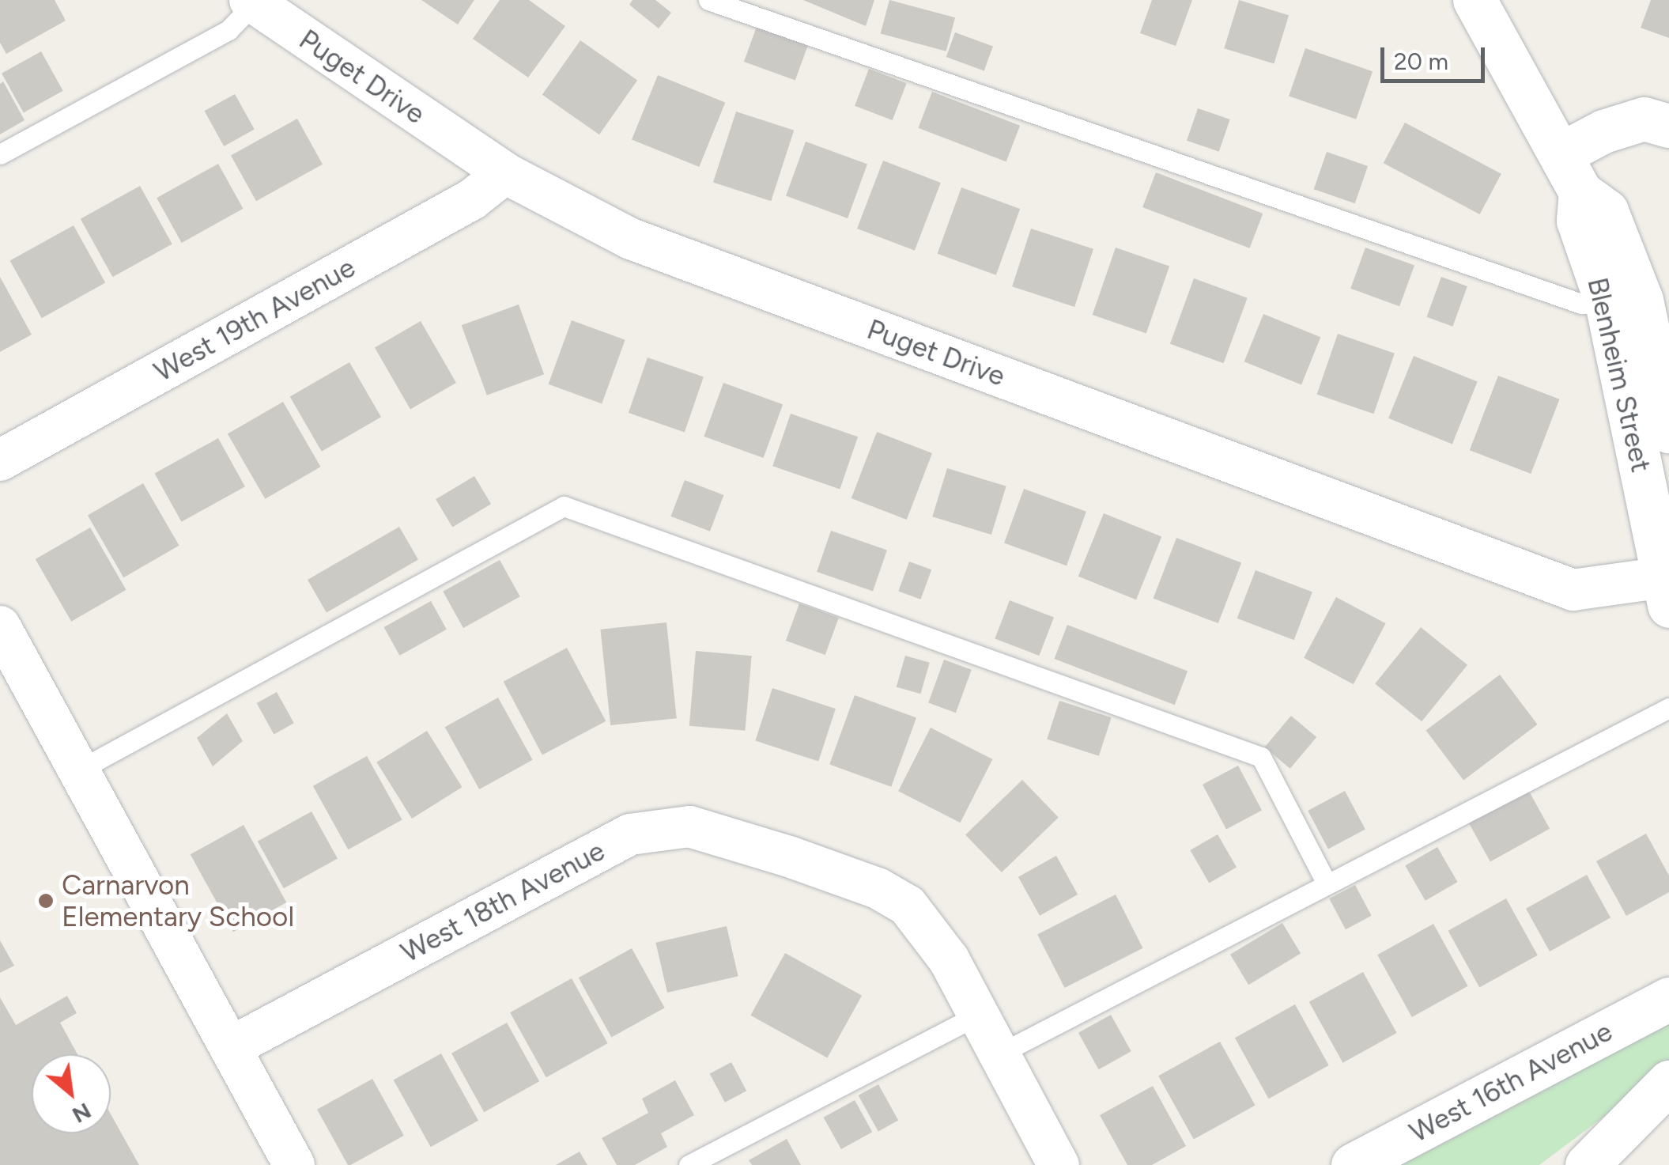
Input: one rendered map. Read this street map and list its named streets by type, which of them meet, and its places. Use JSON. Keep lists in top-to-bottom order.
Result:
{
  "streets": {
    "street": [
      "Puget Drive",
      "West 19th Avenue",
      "Blenheim Street",
      "West 18th Avenue",
      "West 16th Avenue"
    ]
  },
  "crossings": [
    ["Puget Drive", "West 19th Avenue"],
    ["Puget Drive", "Blenheim Street"]
  ],
  "places": ["Carnarvon Elementary School"],
  "scale_bar": "20 m",
  "north": "bottom right"
}
